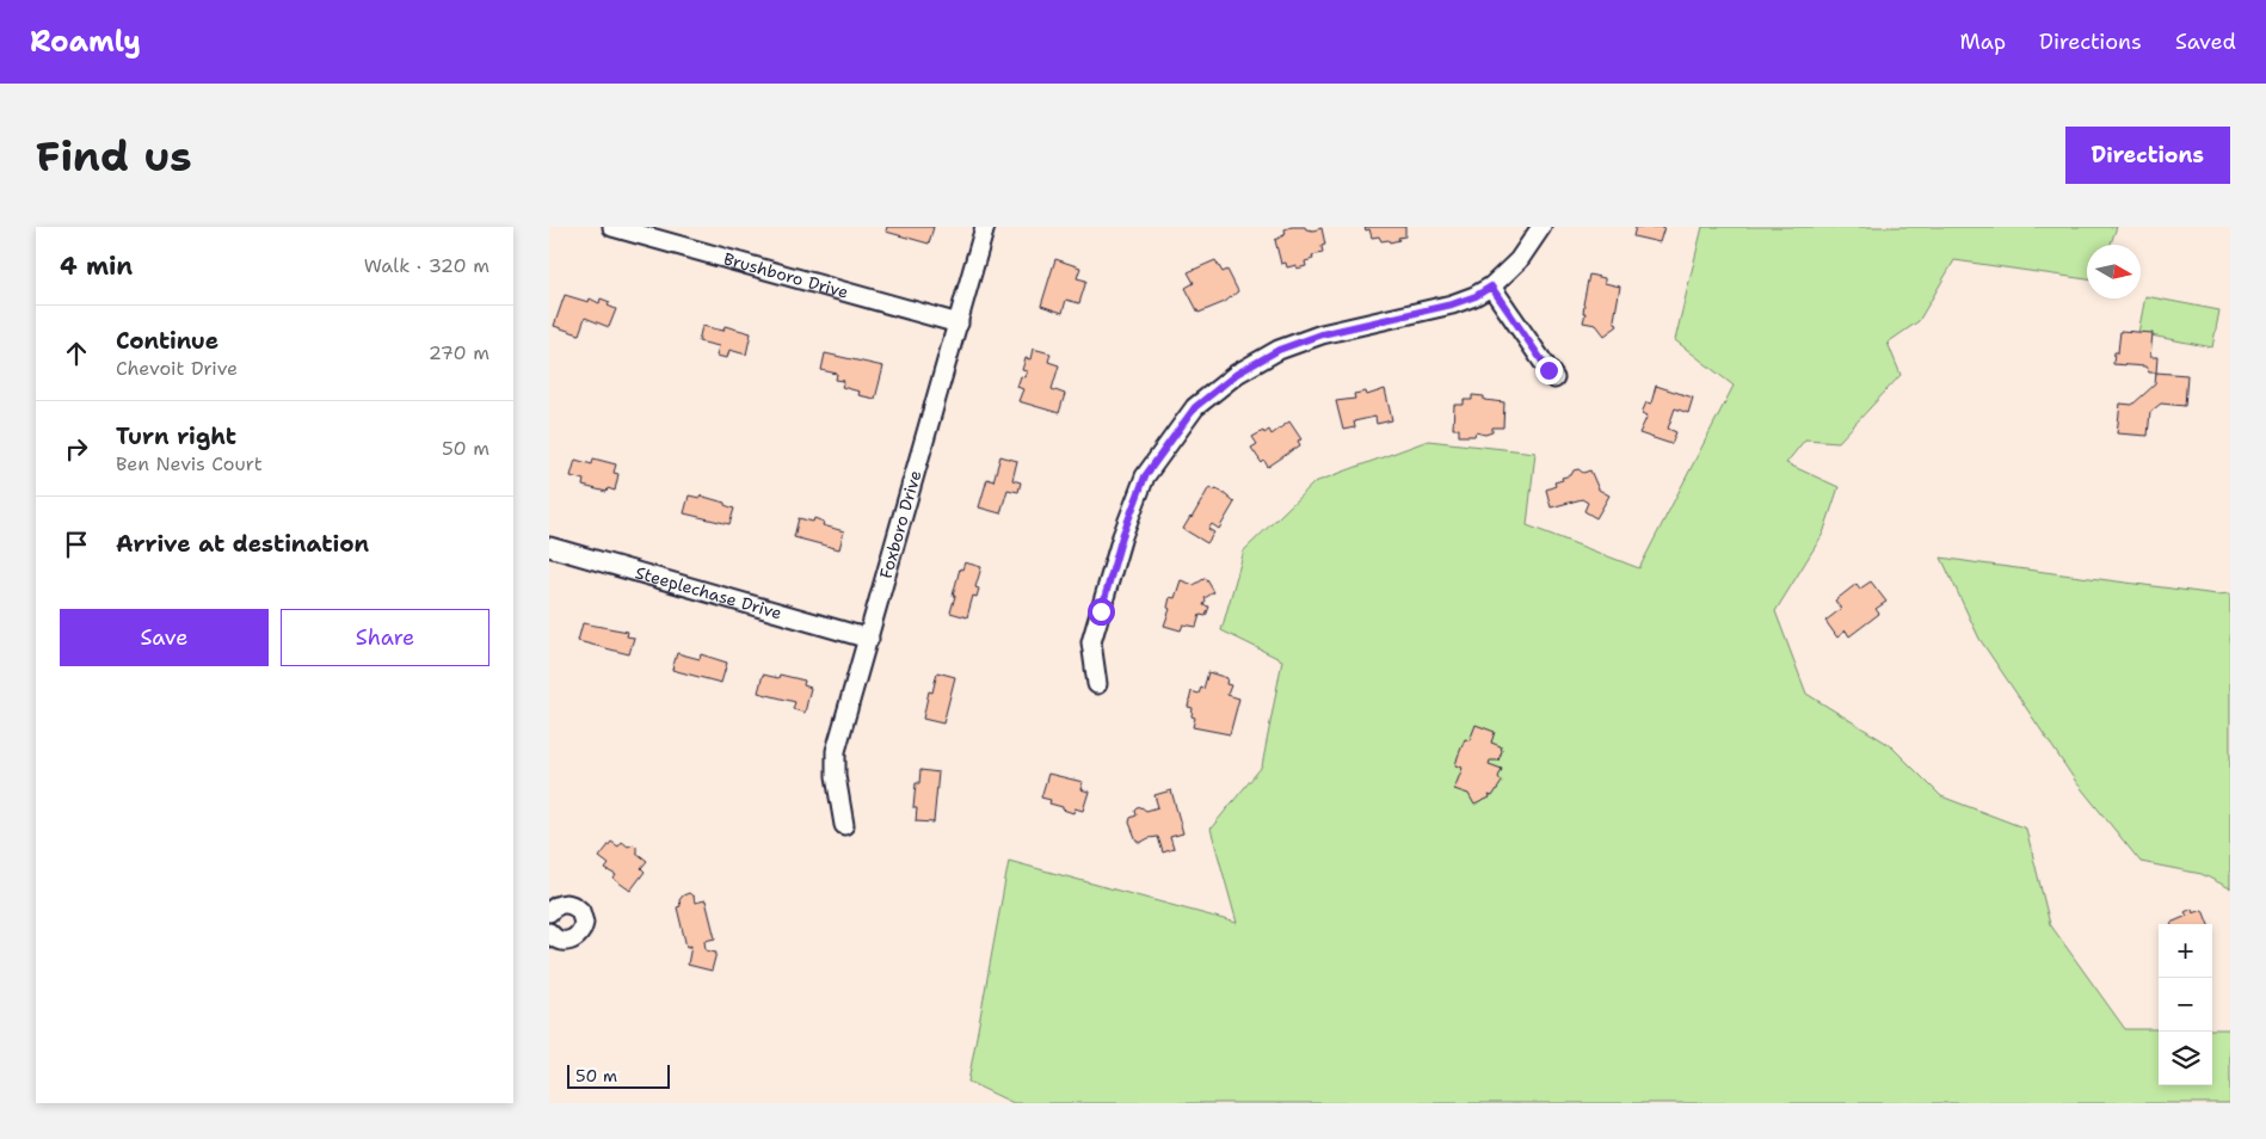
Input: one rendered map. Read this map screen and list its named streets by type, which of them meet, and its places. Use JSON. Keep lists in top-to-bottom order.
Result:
{
  "streets": {
    "street": ["Brushboro Drive", "Foxboro Drive", "Steeplechase Drive"]
  },
  "crossings": [
    ["Brushboro Drive", "Foxboro Drive"],
    ["Foxboro Drive", "Steeplechase Drive"]
  ],
  "scale_bar": "50 m",
  "north": "right",
  "page": {
    "header": "Roamly",
    "nav": ["Map", "Directions", "Saved"],
    "buttons": [
      "Directions",
      ["Save", "Share"]
    ],
    "title": "Find us",
    "heading": ["4 min", "Walk · 320 m"],
    "list": [
      ["Continue", "Chevoit Drive", "270 m"],
      ["Turn right", "Ben Nevis Court", "50 m"],
      "Arrive at destination"
    ],
    "map_buttons": ["+", "−"],
    "scale": "50 m"
  }
}
